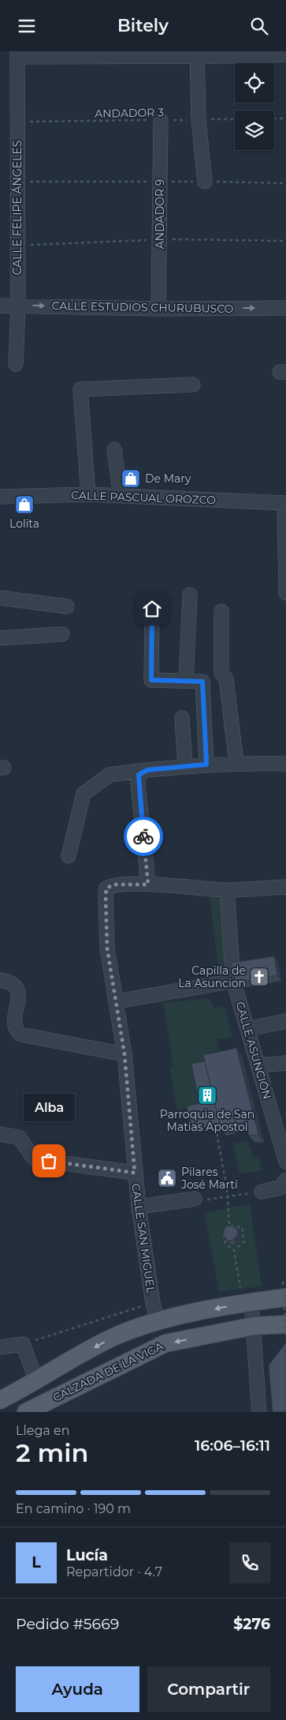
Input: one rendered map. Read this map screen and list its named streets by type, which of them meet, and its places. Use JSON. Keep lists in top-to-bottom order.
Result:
{
  "streets": {
    "main road": ["CALZADA DE LA VIGA"],
    "street": [
      "CALLE FELIPE ÁNGELES",
      "ANDADOR 9",
      "CALLE ESTUDIOS CHURUBUSCO",
      "CALLE PASCUAL OROZCO",
      "CALLE ASUNCIÓN",
      "CALLE SAN MIGUEL"
    ],
    "path": ["ANDADOR 3"]
  },
  "crossings": [
    ["ANDADOR 3", "CALLE FELIPE ÁNGELES"],
    ["ANDADOR 3", "ANDADOR 9"],
    ["CALLE FELIPE ÁNGELES", "CALLE ESTUDIOS CHURUBUSCO"],
    ["ANDADOR 9", "CALLE ESTUDIOS CHURUBUSCO"]
  ],
  "one_way": ["CALLE ESTUDIOS CHURUBUSCO"],
  "places": {
    "shop": ["De Mary", "Lolita"],
    "church": ["Capilla de La Asuncion"],
    "building": ["Parroquia de San Matias Apostol"],
    "other": ["Alba"],
    "public building": ["Pilares José Martí"]
  },
  "page": {
    "header": "Bitely",
    "bubble": "Alba",
    "heading": ["2 min", "Llega en", "16:06–16:11"],
    "panel": [
      "Lucía",
      "Repartidor · 4.7",
      "Pedido #5669",
      "$276"
    ],
    "bar": "En camino · 190 m",
    "round": "L",
    "buttons": ["Ayuda", "Compartir"]
  }
}
